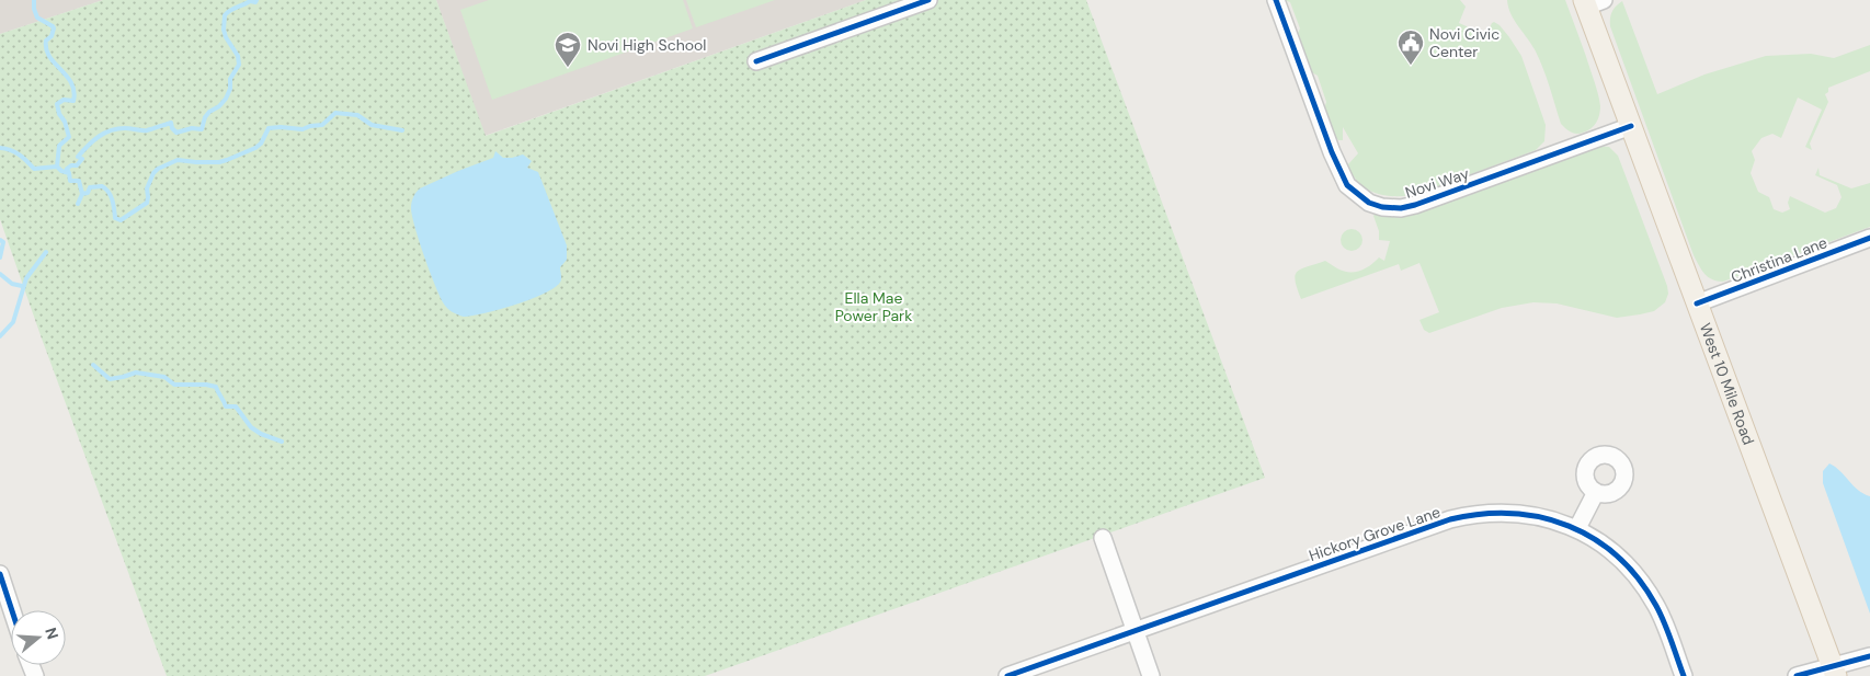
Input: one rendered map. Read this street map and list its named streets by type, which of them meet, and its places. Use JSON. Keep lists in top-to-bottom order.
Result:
{
  "streets": {
    "main road": ["West 10 Mile Road"],
    "street": ["Novi Way", "Christina Lane", "Hickory Grove Lane"]
  },
  "crossings": [
    ["Novi Way", "West 10 Mile Road"],
    ["Christina Lane", "West 10 Mile Road"]
  ],
  "parks": ["Ella Mae Power Park"],
  "places": {
    "public building": ["Novi Civic Center"],
    "school or university": ["Novi High School"]
  },
  "north": "right"
}
